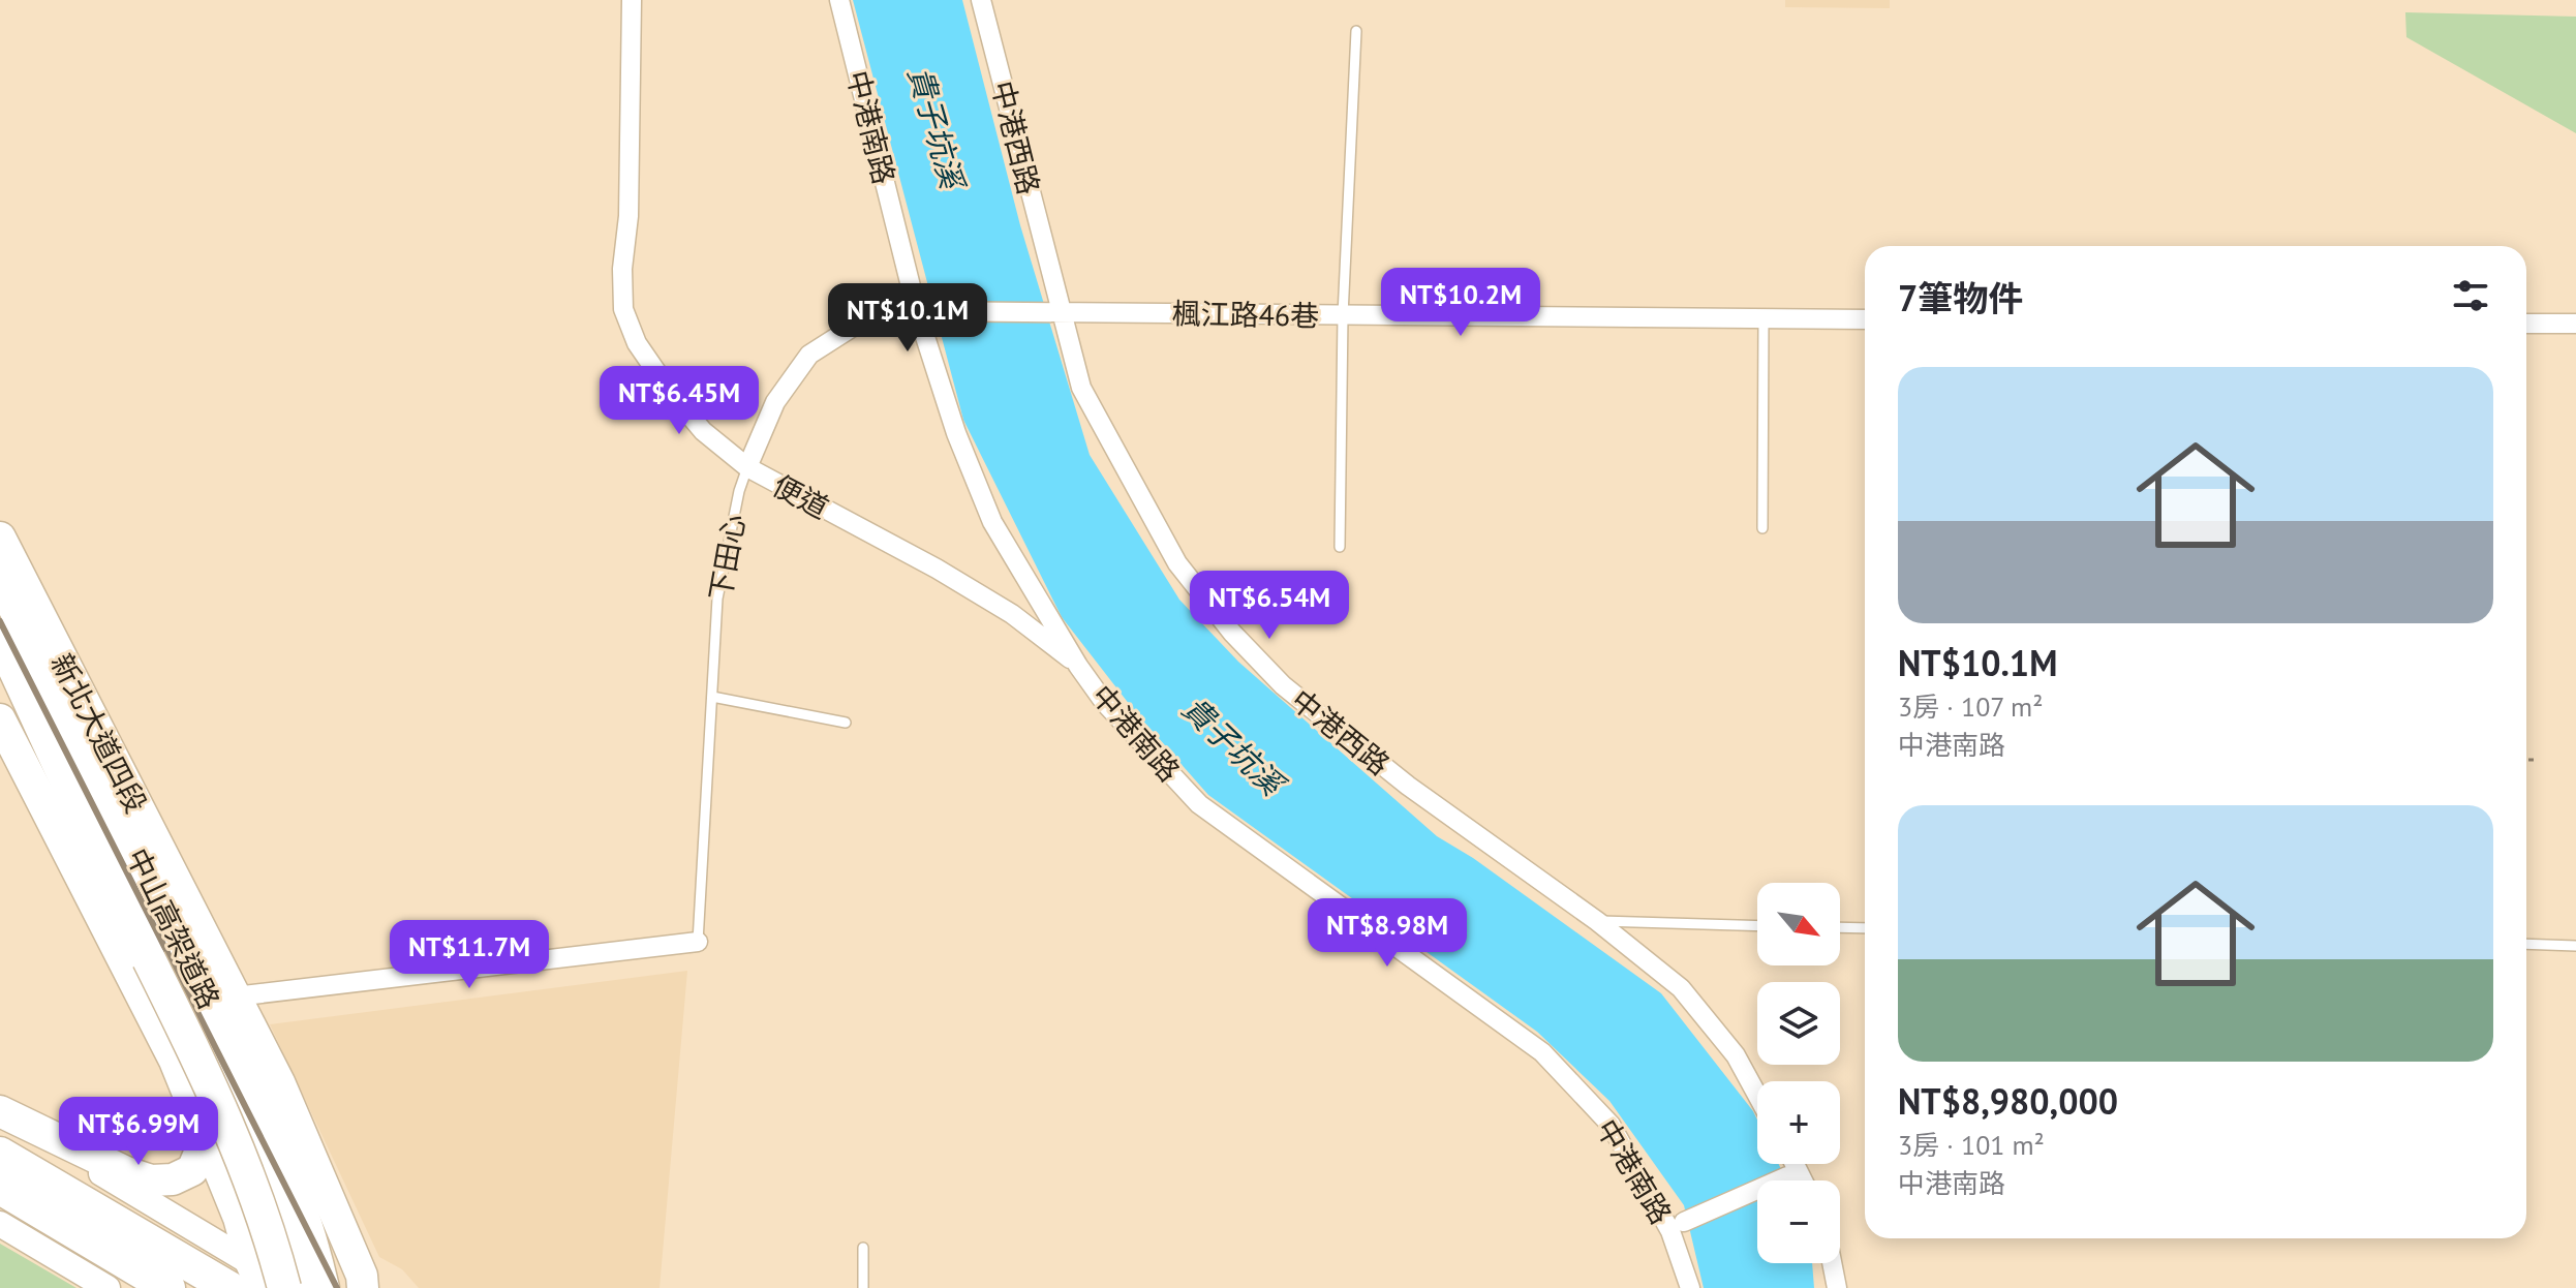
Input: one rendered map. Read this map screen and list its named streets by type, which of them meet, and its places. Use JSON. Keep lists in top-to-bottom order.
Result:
{
  "streets": {
    "highway": ["中山高架道路"],
    "main road": ["新北大道四段"],
    "street": [
      "中港南路",
      "中港西路",
      "楓江路46巷",
      "便道",
      "下田心"
    ]
  },
  "crossings": [
    ["中港南路", "楓江路46巷"],
    ["中港南路", "便道"],
    ["中港南路", "下田心"],
    ["中港西路", "楓江路46巷"],
    ["楓江路46巷", "下田心"],
    ["便道", "下田心"],
    ["新北大道四段", "中山高架道路"]
  ],
  "water": ["貴子坑溪"],
  "north": "bottom right",
  "page": {
    "heading": "7筆物件",
    "price": [
      "NT$10.2M",
      "NT$10.1M",
      "NT$6.45M",
      "NT$6.54M",
      "NT$8.98M",
      "NT$11.7M",
      "NT$6.99M"
    ],
    "list": [
      {
        "name": "NT$10.1M",
        "note": "3房 · 107 m² · 中港南路"
      },
      {
        "name": "NT$8,980,000",
        "note": "3房 · 101 m² · 中港南路"
      }
    ],
    "map_buttons": ["+", "−"]
  }
}
